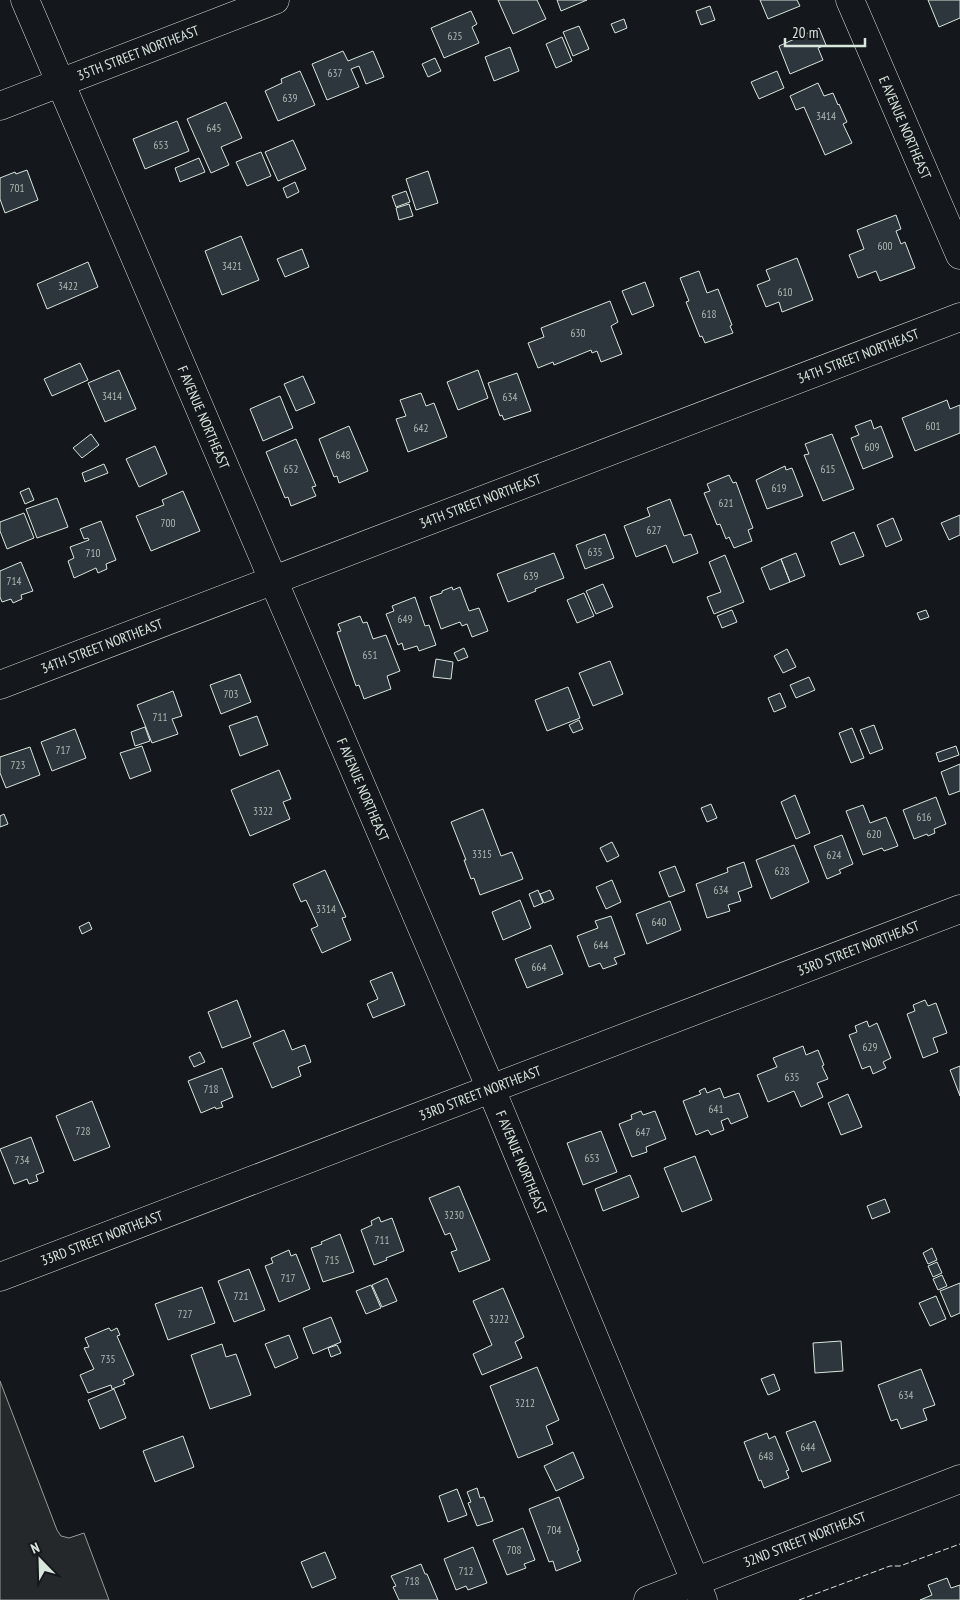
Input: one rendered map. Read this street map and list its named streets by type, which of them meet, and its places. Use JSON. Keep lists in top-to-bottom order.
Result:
{
  "streets": {
    "street": [
      "35TH STREET NORTHEAST",
      "E AVENUE NORTHEAST",
      "34TH STREET NORTHEAST",
      "F AVENUE NORTHEAST",
      "33RD STREET NORTHEAST",
      "32ND STREET NORTHEAST"
    ]
  },
  "crossings": [
    ["35TH STREET NORTHEAST", "F AVENUE NORTHEAST"],
    ["34TH STREET NORTHEAST", "F AVENUE NORTHEAST"],
    ["F AVENUE NORTHEAST", "33RD STREET NORTHEAST"],
    ["F AVENUE NORTHEAST", "32ND STREET NORTHEAST"]
  ],
  "house_numbers": [
    "625",
    "637",
    "639",
    "3414",
    "645",
    "653",
    "701",
    "600",
    "3421",
    "3422",
    "610",
    "618",
    "630",
    "3414",
    "634",
    "601",
    "642",
    "609",
    "648",
    "652",
    "615",
    "619",
    "621",
    "700",
    "627",
    "635",
    "710",
    "639",
    "714",
    "649",
    "651",
    "703",
    "711",
    "717",
    "723",
    "3322",
    "616",
    "620",
    "3315",
    "624",
    "628",
    "634",
    "3314",
    "640",
    "644",
    "664",
    "629",
    "635",
    "718",
    "641",
    "728",
    "647",
    "653",
    "734",
    "3230",
    "711",
    "715",
    "717",
    "721",
    "727",
    "3222",
    "735",
    "634",
    "3212",
    "644",
    "648",
    "704",
    "708",
    "712",
    "718"
  ],
  "scale_bar": "20 m",
  "north": "top left"
}
